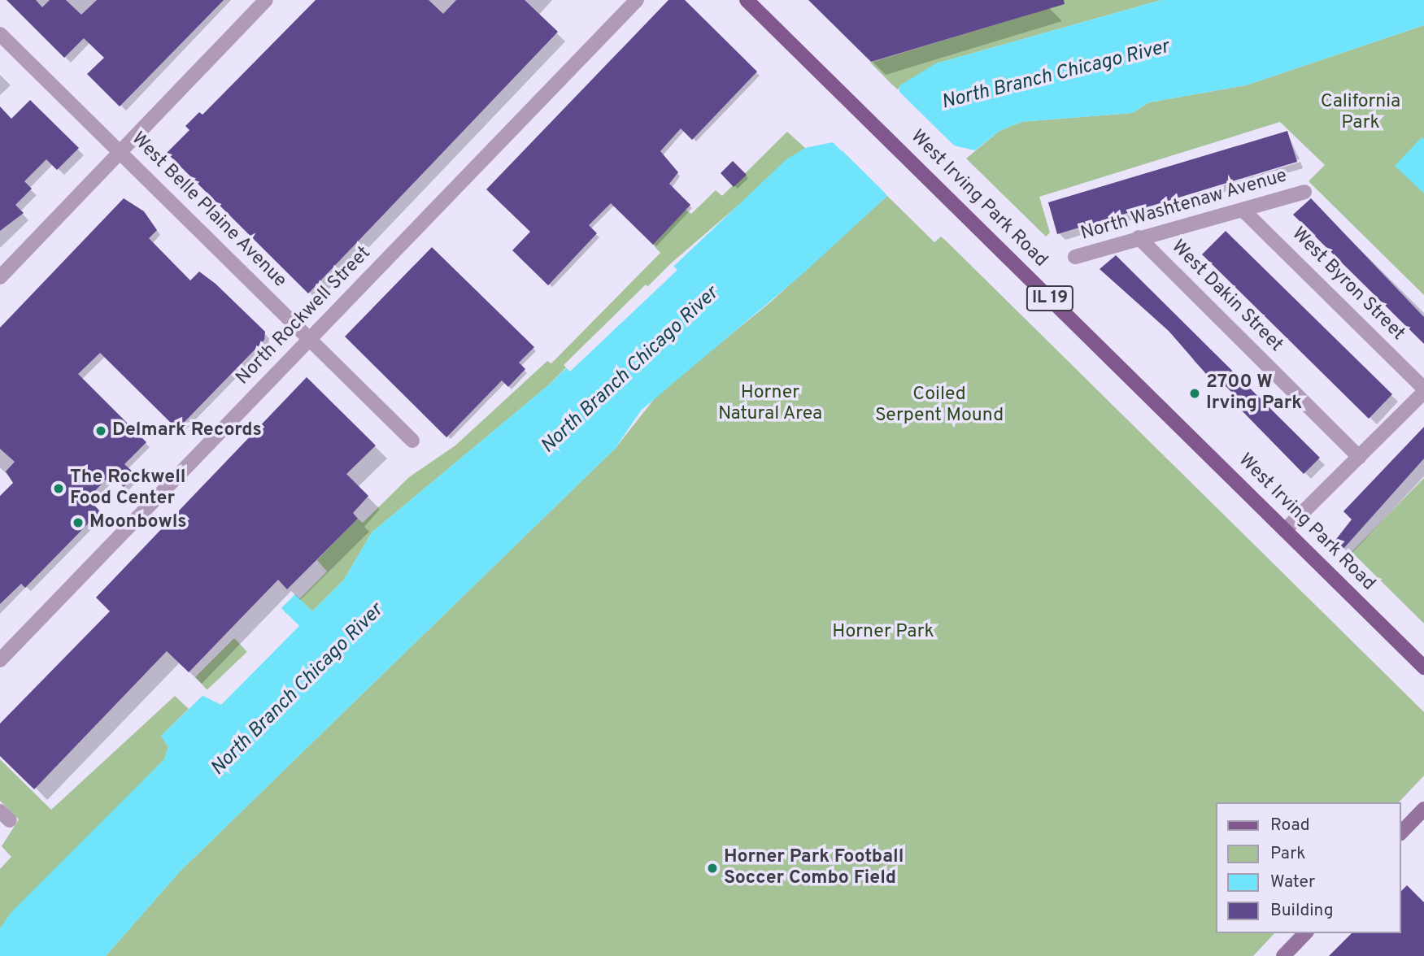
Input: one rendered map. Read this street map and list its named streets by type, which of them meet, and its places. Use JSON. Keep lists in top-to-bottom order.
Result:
{
  "streets": {
    "main road": ["West Irving Park Road", "IL 19"],
    "street": [
      "North Washtenaw Avenue",
      "West Belle Plaine Avenue",
      "West Byron Street",
      "West Dakin Street",
      "North Rockwell Street"
    ]
  },
  "crossings": [
    ["North Washtenaw Avenue", "West Byron Street"],
    ["North Washtenaw Avenue", "West Dakin Street"],
    ["West Belle Plaine Avenue", "North Rockwell Street"]
  ],
  "water": ["North Branch Chicago River"],
  "parks": [
    "California Park",
    "Horner Natural Area",
    "Coiled Serpent Mound",
    "Horner Park"
  ],
  "places": [
    "2700 W Irving Park",
    "Delmark Records",
    "The Rockwell Food Center",
    "Moonbowls",
    "Horner Park Football Soccer Combo Field"
  ],
  "legend": [
    "Road",
    "Park",
    "Water",
    "Building"
  ]
}
